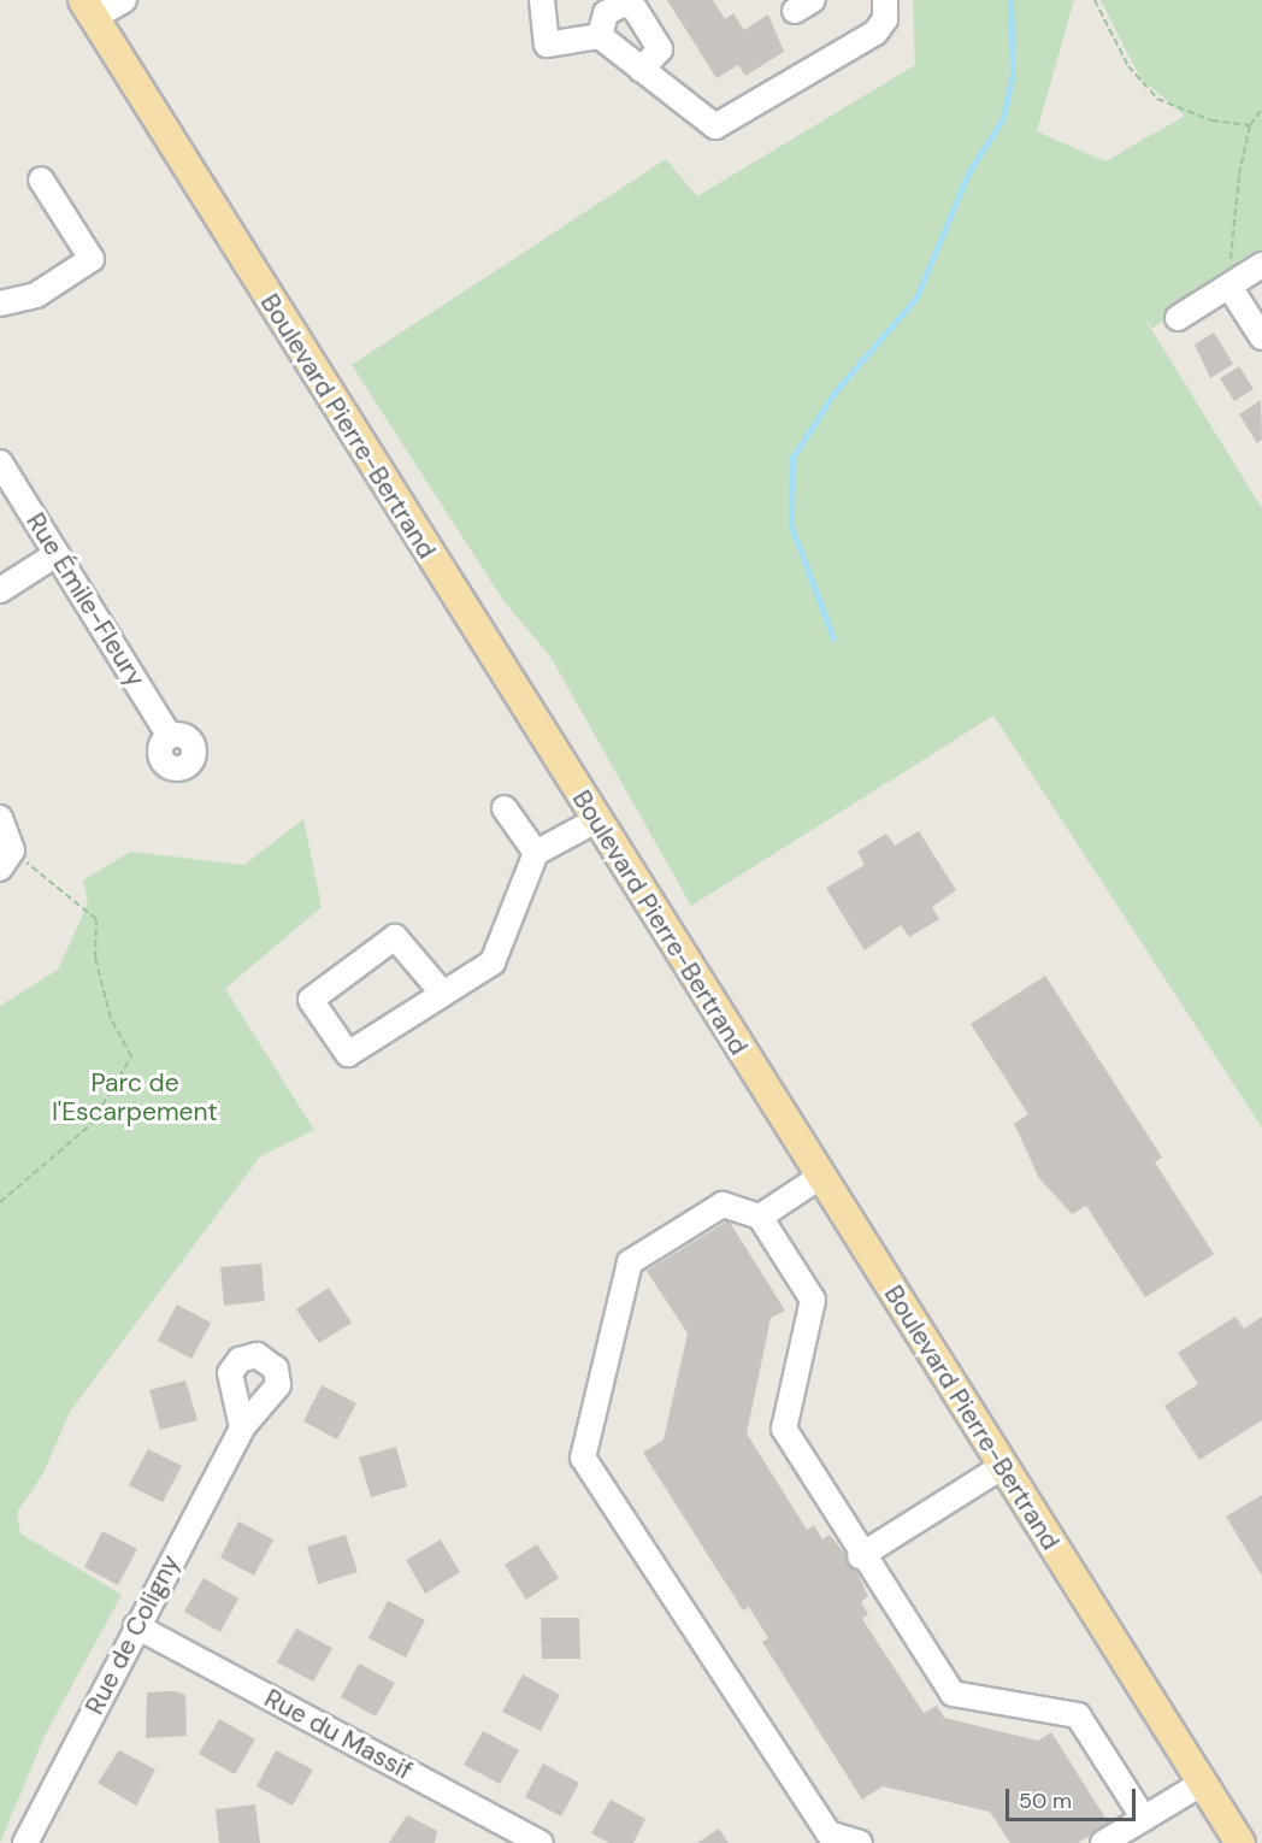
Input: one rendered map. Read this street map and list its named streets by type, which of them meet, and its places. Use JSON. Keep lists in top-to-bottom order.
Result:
{
  "streets": {
    "main road": ["Boulevard Pierre-Bertrand"],
    "street": ["Rue Émile-Fleury", "Rue de Coligny", "Rue du Massif"]
  },
  "crossings": [
    ["Rue de Coligny", "Rue du Massif"]
  ],
  "parks": ["Parc de l'Escarpement"],
  "scale_bar": "50 m"
}
